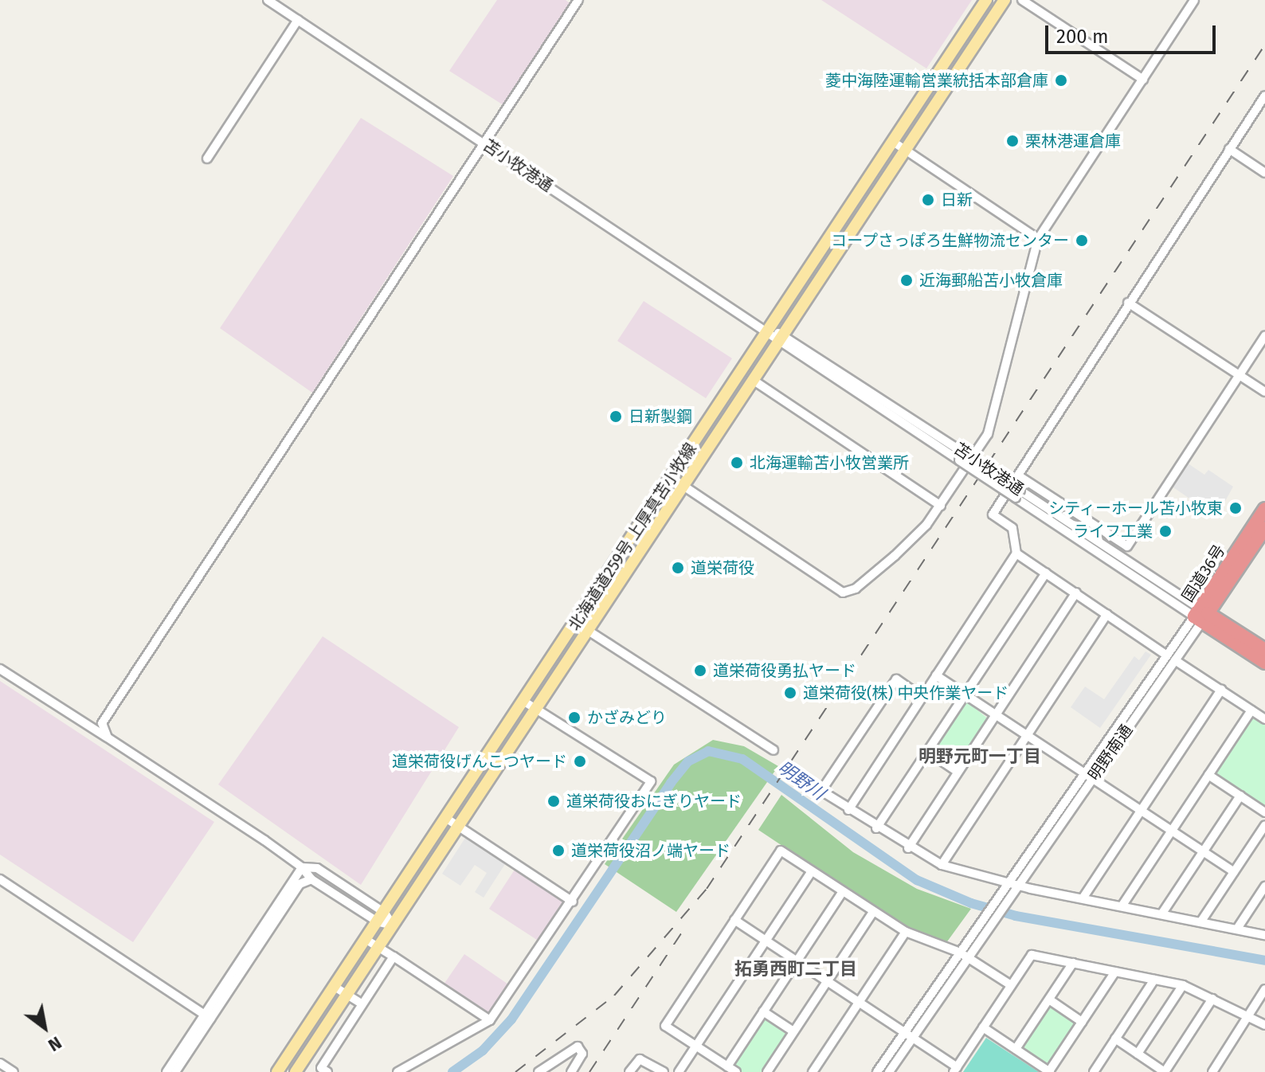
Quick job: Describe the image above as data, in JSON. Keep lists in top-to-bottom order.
{
  "streets": {
    "highway": ["国道36号"],
    "main road": ["北海道道259号 上厚真苫小牧線"],
    "street": ["苫小牧港通", "明野南通"]
  },
  "crossings": [
    ["苫小牧港通", "北海道道259号 上厚真苫小牧線"],
    ["苫小牧港通", "国道36号"],
    ["苫小牧港通", "明野南通"],
    ["国道36号", "明野南通"]
  ],
  "districts": ["明野元町一丁目", "拓勇西町二丁目"],
  "water": ["明野川"],
  "places": [
    "菱中海陸運輸営業統括本部倉庫",
    "栗林港運倉庫",
    "日新",
    "コープさっぽろ生鮮物流センター",
    "近海郵船苫小牧倉庫",
    "日新製鋼",
    "北海運輸苫小牧営業所",
    "シティーホール苫小牧東",
    "ライフ工業",
    "道栄荷役",
    "道栄荷役勇払ヤード",
    "道栄荷役(株) 中央作業ヤード",
    "かざみどり",
    "道栄荷役げんこつヤード",
    "道栄荷役おにぎりヤード",
    "道栄荷役沼ノ端ヤード"
  ],
  "scale_bar": "200 m",
  "north": "bottom right"
}
